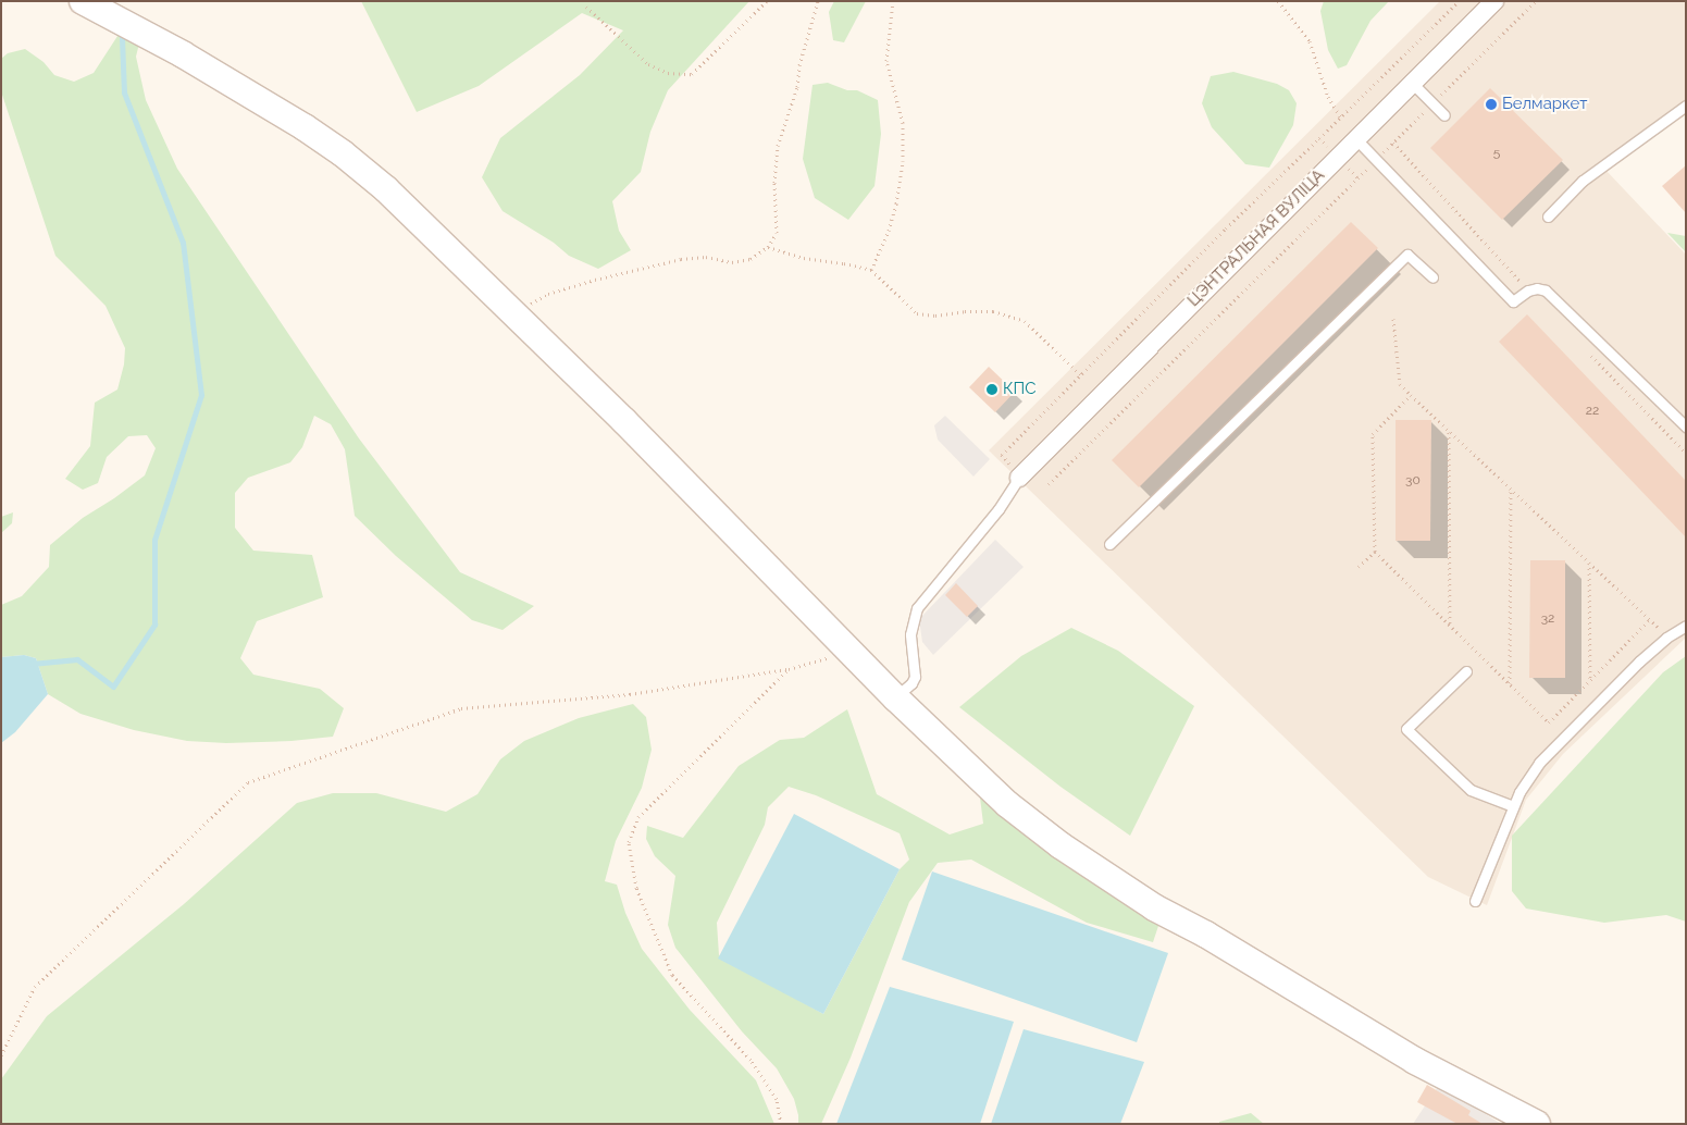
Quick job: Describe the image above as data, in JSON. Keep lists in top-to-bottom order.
{
  "streets": {
    "street": ["ЦЭНТРАЛЬНАЯ ВУЛІЦА"]
  },
  "places": ["Белмаркет", "КПС"],
  "house_numbers": [
    "5",
    "22",
    "30",
    "32"
  ]
}
